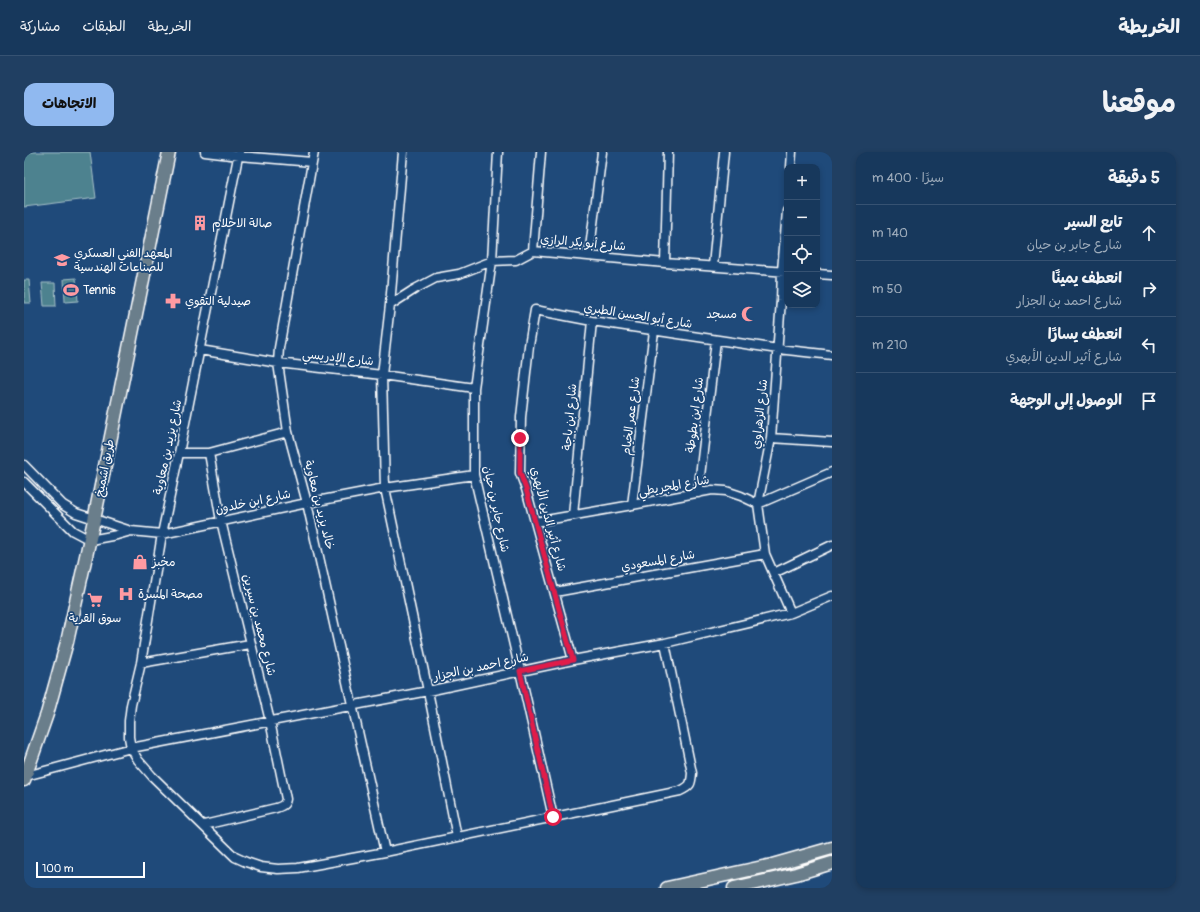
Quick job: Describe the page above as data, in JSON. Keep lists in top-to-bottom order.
{
  "streets": {
    "highway": ["طريق اشميخ"],
    "street": [
      "شارع أبو بكر الرازي",
      "شارع أبو الحسن الطبري",
      "شارع الإدريسي",
      "شارع الزهراوي",
      "شارع ابن بطوطة",
      "شارع عمر الخيام",
      "شارع ابن باجة",
      "شارع يزيد بن معاوية",
      "شارع المجريطي",
      "شارع ابن خلدون",
      "خالد يزيد بن معاوية",
      "شارع جابر بن حيان",
      "شارع أثير الدين الأبهري",
      "شارع المسعودي",
      "شارع محمد بن سيرين",
      "شارع احمد بن الجزار"
    ]
  },
  "crossings": [
    ["شارع أبو بكر الرازي", "شارع الزهراوي"],
    ["شارع أبو بكر الرازي", "شارع جابر بن حيان"],
    ["شارع أبو الحسن الطبري", "شارع الزهراوي"],
    ["شارع أبو الحسن الطبري", "شارع ابن بطوطة"],
    ["شارع أبو الحسن الطبري", "شارع عمر الخيام"],
    ["شارع أبو الحسن الطبري", "شارع ابن باجة"],
    ["شارع أبو الحسن الطبري", "شارع أثير الدين الأبهري"],
    ["شارع الإدريسي", "شارع يزيد بن معاوية"],
    ["شارع الإدريسي", "خالد يزيد بن معاوية"],
    ["شارع الإدريسي", "شارع جابر بن حيان"],
    ["شارع الزهراوي", "شارع المجريطي"],
    ["شارع الزهراوي", "شارع المسعودي"],
    ["شارع الزهراوي", "شارع احمد بن الجزار"],
    ["شارع ابن بطوطة", "شارع المجريطي"],
    ["شارع عمر الخيام", "شارع المجريطي"],
    ["شارع ابن باجة", "شارع المجريطي"],
    ["شارع يزيد بن معاوية", "شارع ابن خلدون"],
    ["شارع يزيد بن معاوية", "شارع احمد بن الجزار"],
    ["طريق اشميخ", "شارع احمد بن الجزار"],
    ["شارع المجريطي", "شارع أثير الدين الأبهري"],
    ["شارع ابن خلدون", "خالد يزيد بن معاوية"],
    ["شارع ابن خلدون", "شارع جابر بن حيان"],
    ["شارع ابن خلدون", "شارع محمد بن سيرين"],
    ["خالد يزيد بن معاوية", "شارع احمد بن الجزار"],
    ["شارع جابر بن حيان", "شارع احمد بن الجزار"],
    ["شارع أثير الدين الأبهري", "شارع المسعودي"],
    ["شارع أثير الدين الأبهري", "شارع احمد بن الجزار"],
    ["شارع محمد بن سيرين", "شارع احمد بن الجزار"]
  ],
  "places": {
    "building": ["صالة الاحلام"],
    "school or university": ["المعهد الفني العسكري للصناعات الهندسية"],
    "sports": ["Tennis"],
    "pharmacy": ["صيدلية التقوي"],
    "mosque": ["مسجد"],
    "shop": ["مخبز"],
    "hospital": ["مصحة المسرة"],
    "supermarket": ["سوق القرية"]
  },
  "scale_bar": "100 m",
  "page": {
    "header": "الخريطة",
    "nav": ["الخريطة", "الطبقات", "مشاركة"],
    "title": "موقعنا",
    "buttons": "الاتجاهات",
    "heading": ["5 دقيقة", "سيرًا · 400 m"],
    "map_buttons": ["+", "−"],
    "list": [
      ["تابع السير", "شارع جابر بن حيان", "140 m"],
      ["انعطف يمينًا", "شارع احمد بن الجزار", "50 m"],
      ["انعطف يسارًا", "شارع أثير الدين الأبهري", "210 m"],
      "الوصول إلى الوجهة"
    ],
    "scale": "100 m"
  }
}
